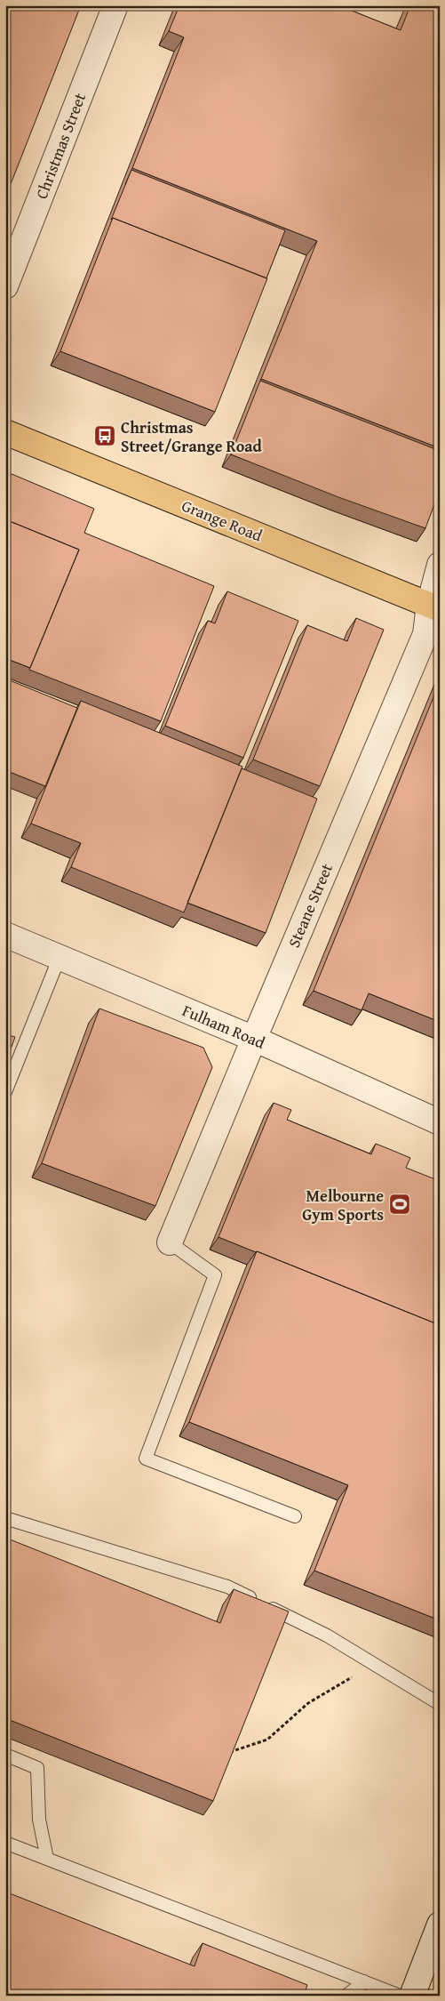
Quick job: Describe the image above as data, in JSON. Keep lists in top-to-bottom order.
{
  "streets": {
    "main road": ["Grange Road"],
    "street": ["Christmas Street", "Steane Street", "Fulham Road"]
  },
  "crossings": [
    ["Grange Road", "Steane Street"],
    ["Steane Street", "Fulham Road"]
  ],
  "places": {
    "bus stop": ["Christmas Street/Grange Road"],
    "sports": ["Melbourne Gym Sports"]
  }
}
